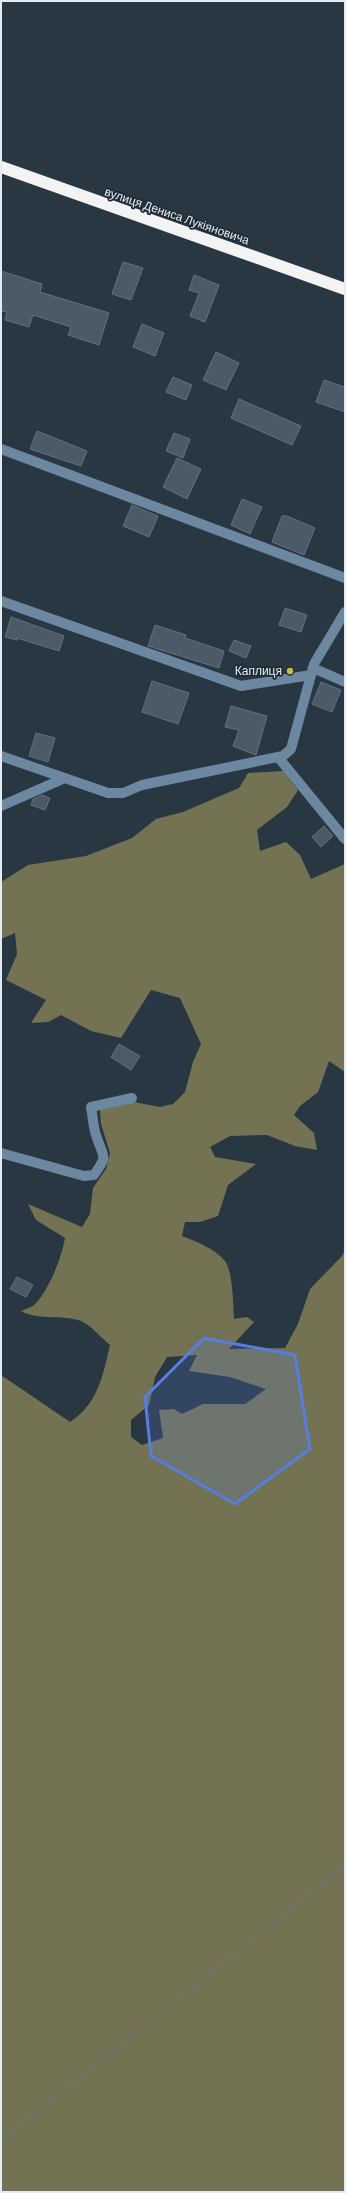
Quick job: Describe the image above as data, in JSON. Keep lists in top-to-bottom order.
{
  "streets": {
    "highway": ["вулиця Дениса Лукіяновича"]
  },
  "places": ["Каплиця"]
}
